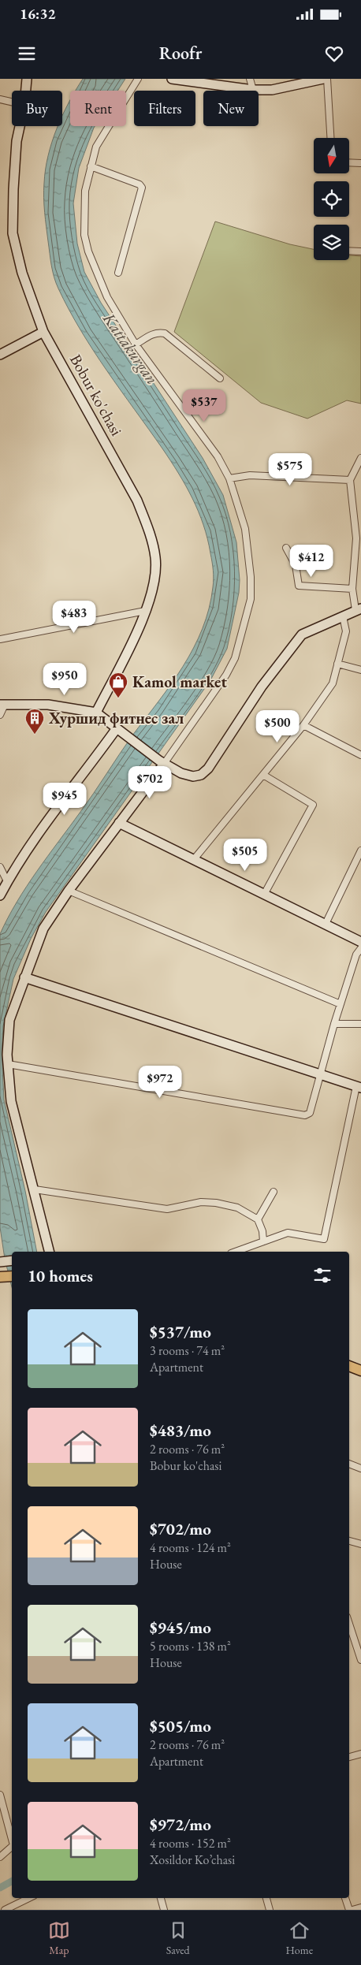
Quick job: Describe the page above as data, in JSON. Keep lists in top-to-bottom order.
{
  "streets": {
    "street": ["Bobur ko'chasi"]
  },
  "water": ["Kattakurgan"],
  "places": {
    "shop": ["Kamol market"],
    "building": ["Хуршид фитнес зал"]
  },
  "north": "bottom",
  "page": {
    "status": "16:32",
    "header": "Roofr",
    "chip": [
      "Buy",
      "Rent",
      "Filters",
      "New"
    ],
    "price": [
      "$537",
      "$575",
      "$412",
      "$483",
      "$950",
      "$500",
      "$702",
      "$945",
      "$505",
      "$972"
    ],
    "heading": "10 homes",
    "list": [
      {
        "name": "$537/mo",
        "note": "3 rooms · 74 m² · Apartment"
      },
      {
        "name": "$483/mo",
        "note": "2 rooms · 76 m² · Bobur ko'chasi"
      },
      {
        "name": "$702/mo",
        "note": "4 rooms · 124 m² · House"
      },
      {
        "name": "$945/mo",
        "note": "5 rooms · 138 m² · House"
      },
      {
        "name": "$505/mo",
        "note": "2 rooms · 76 m² · Apartment"
      },
      {
        "name": "$972/mo",
        "note": "4 rooms · 152 m² · Xosildor Ko’chasi"
      }
    ],
    "tabs": ["Map", "Saved", "Home"]
  }
}
